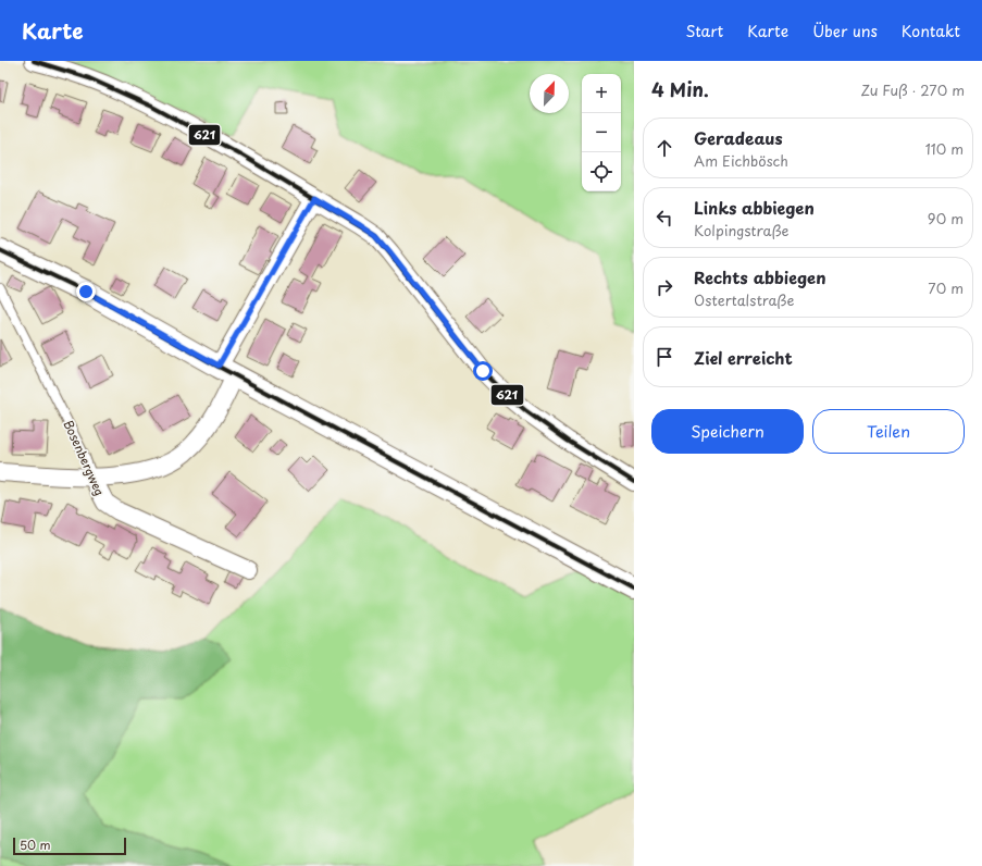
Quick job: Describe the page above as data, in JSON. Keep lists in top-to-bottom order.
{
  "streets": {
    "street": ["Bosenbergweg"]
  },
  "lines": ["transit line 621"],
  "scale_bar": "50 m",
  "north": "top right",
  "page": {
    "header": "Karte",
    "nav": [
      "Start",
      "Karte",
      "Über uns",
      "Kontakt"
    ],
    "heading": ["4 Min.", "Zu Fuß · 270 m"],
    "map_buttons": ["+", "−"],
    "list": [
      ["Geradeaus", "Am Eichbösch", "110 m"],
      ["Links abbiegen", "Kolpingstraße", "90 m"],
      ["Rechts abbiegen", "Ostertalstraße", "70 m"],
      "Ziel erreicht"
    ],
    "buttons": ["Speichern", "Teilen"],
    "scale": "50 m"
  }
}
